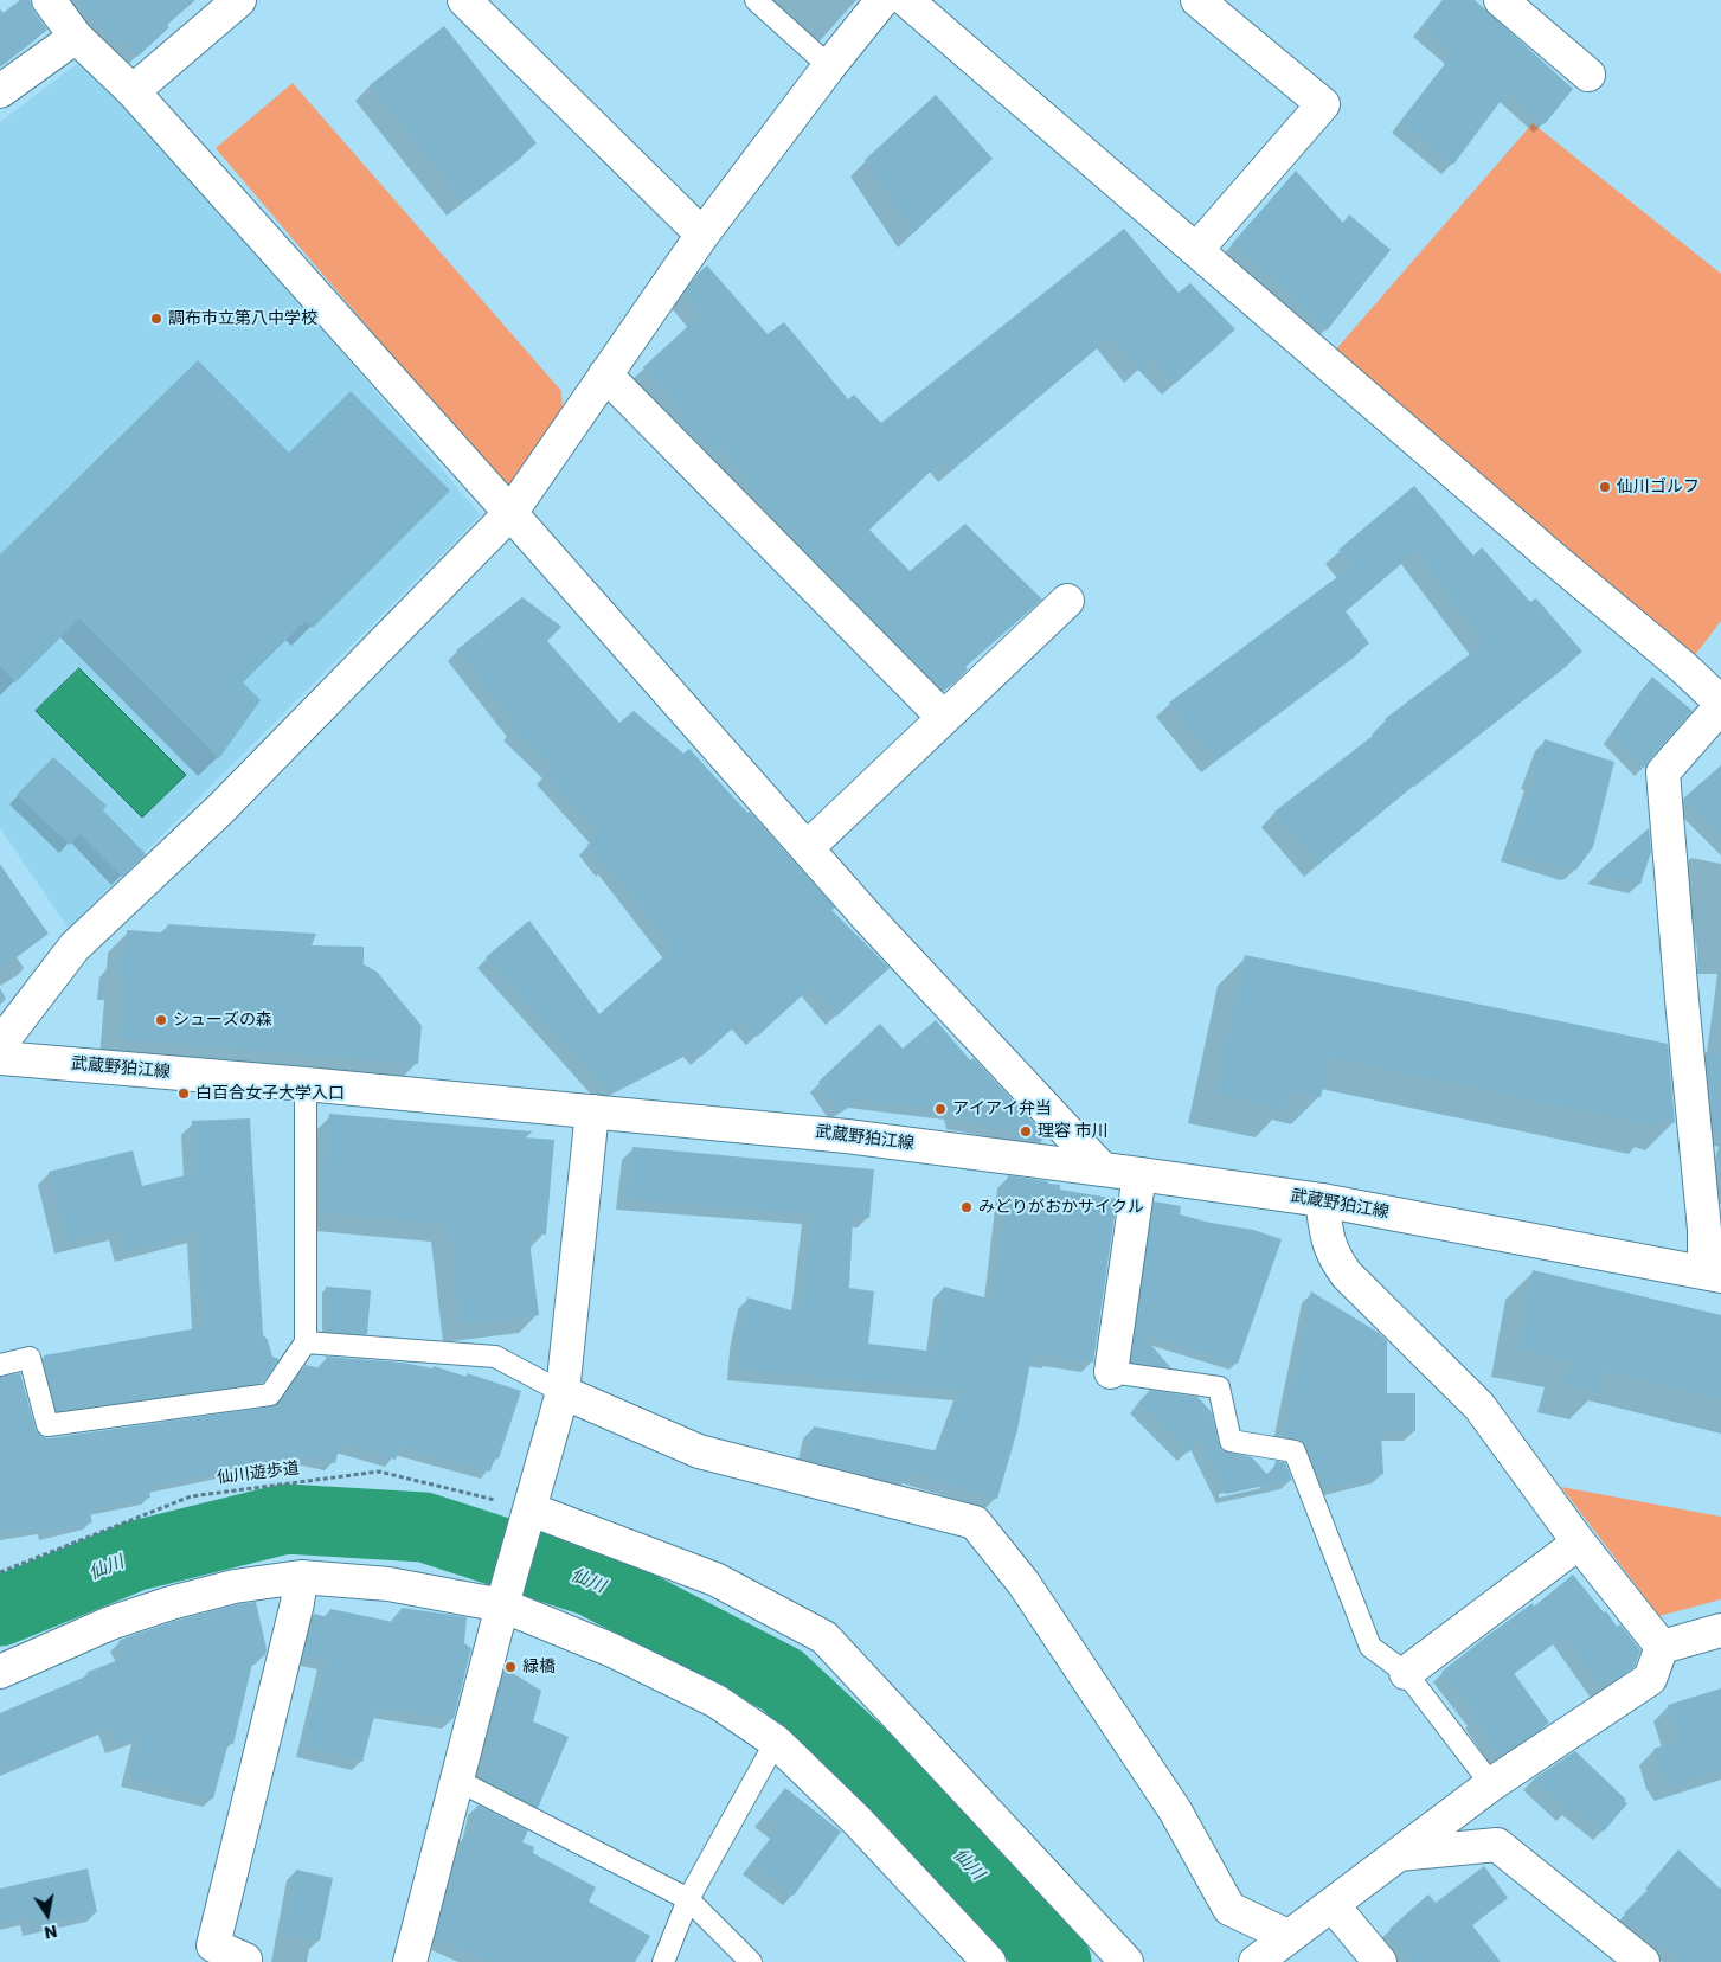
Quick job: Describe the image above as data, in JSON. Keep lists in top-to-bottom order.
{
  "streets": {
    "street": ["武蔵野狛江線"],
    "path": ["仙川遊歩道"]
  },
  "water": ["仙川"],
  "places": [
    "調布市立第八中学校",
    "仙川ゴルフ",
    "シューズの森",
    "白百合女子大学入口",
    "アイアイ弁当",
    "理容 市川",
    "みどりがおかサイクル",
    "緑橋"
  ],
  "north": "bottom"
}
